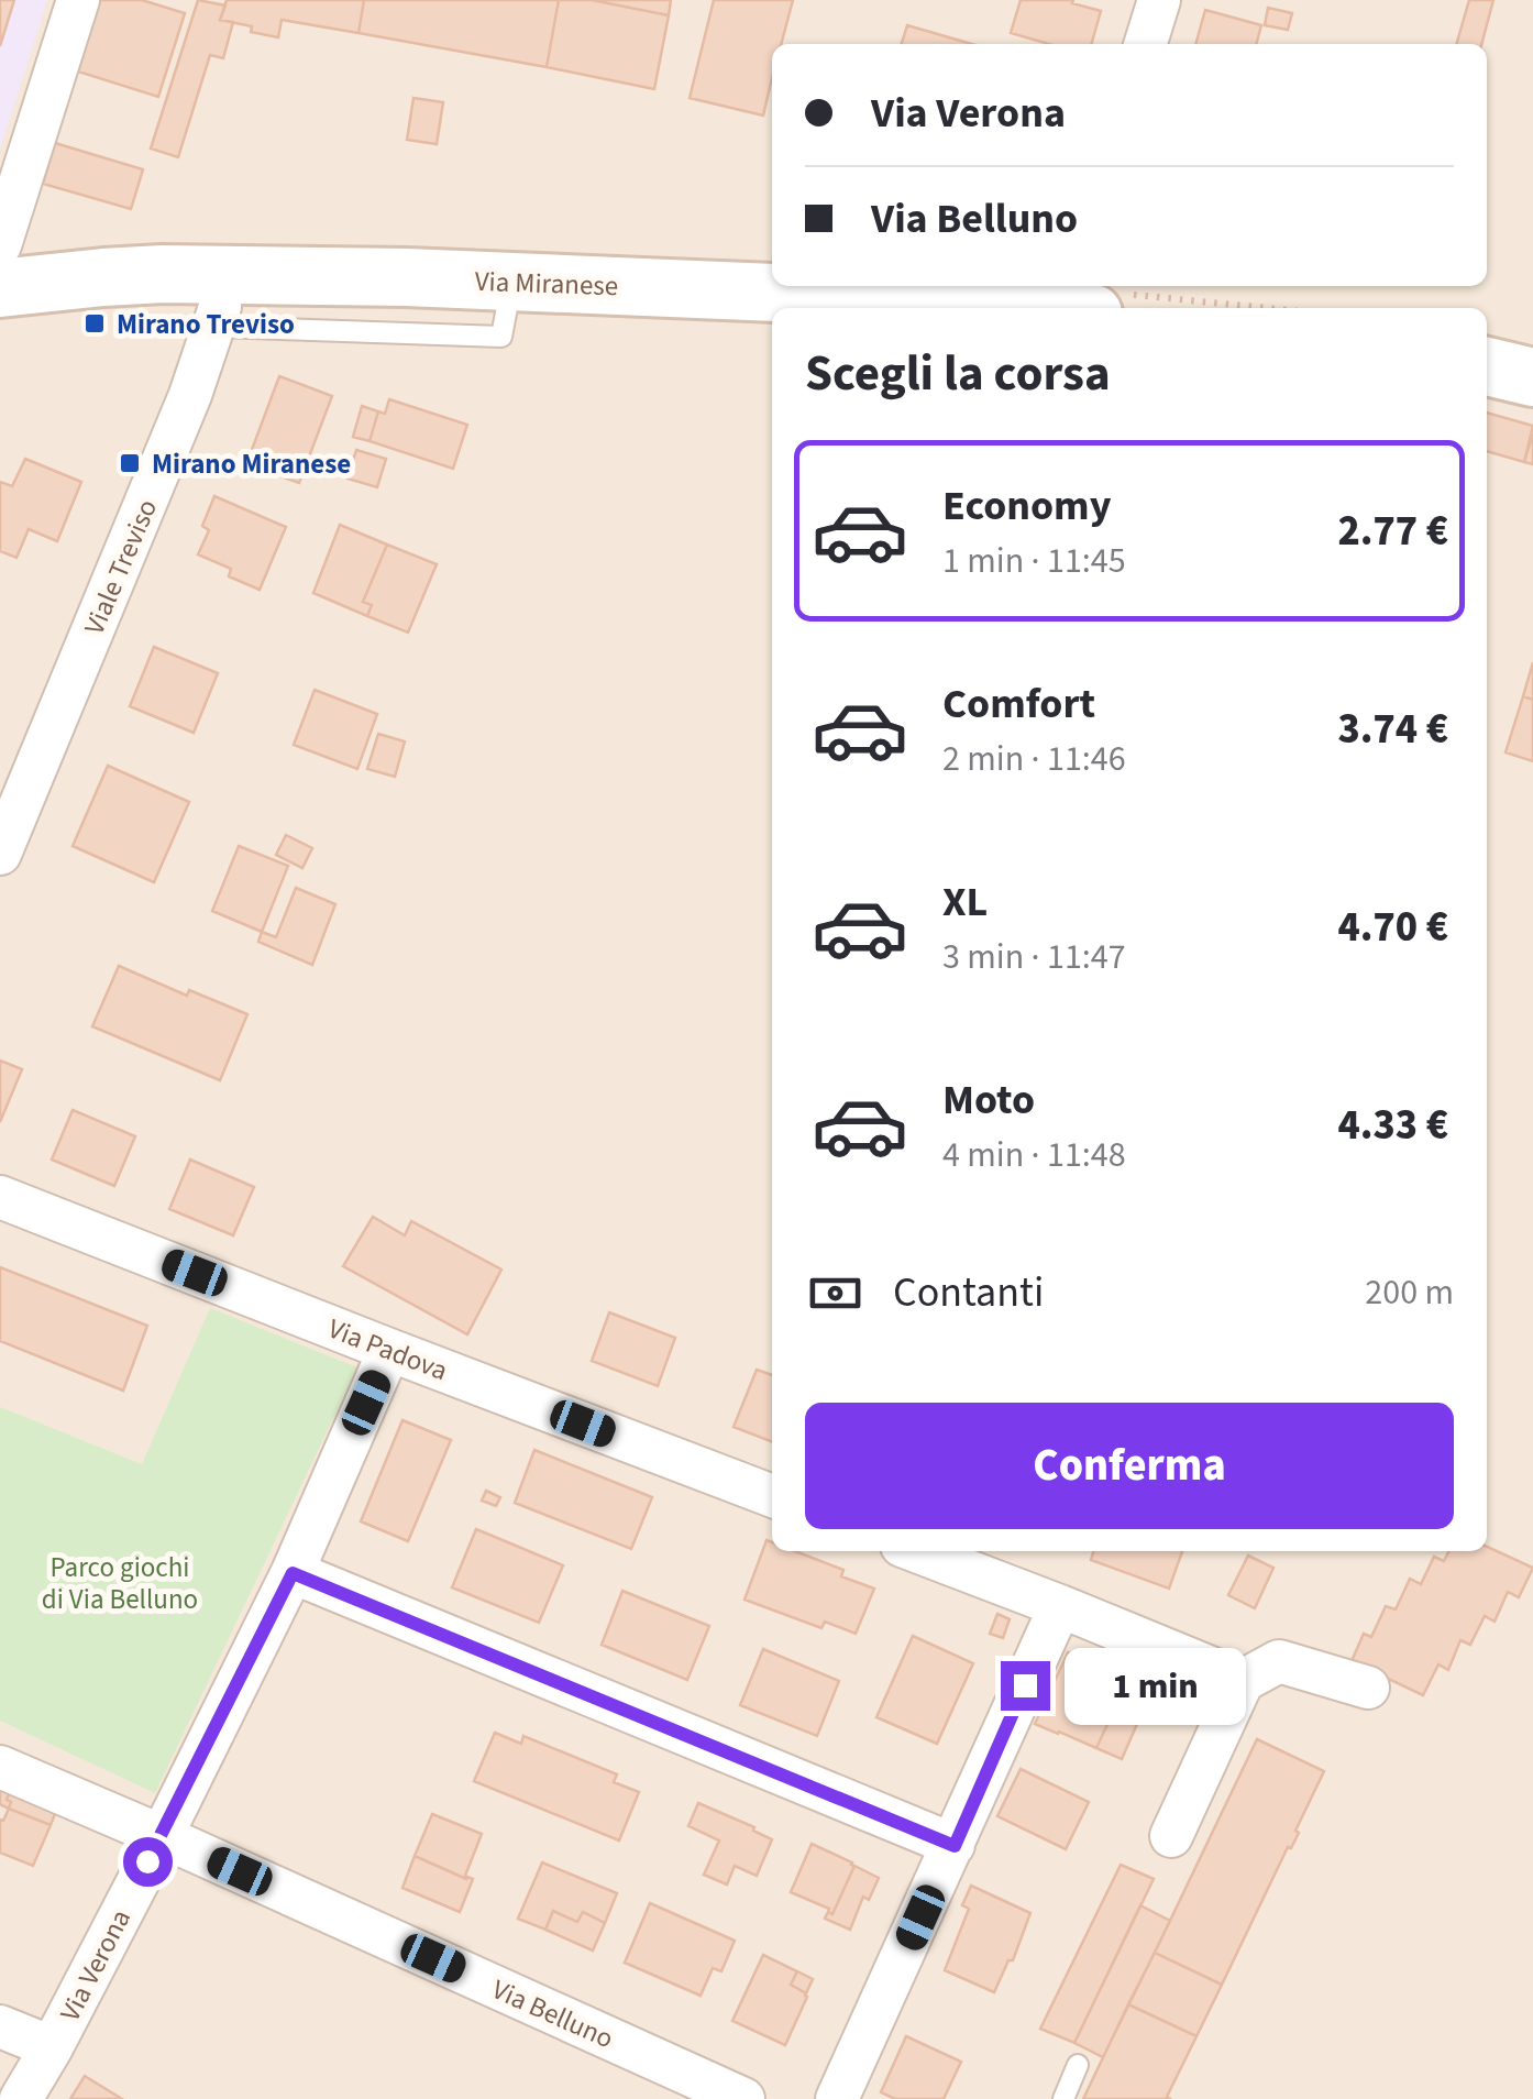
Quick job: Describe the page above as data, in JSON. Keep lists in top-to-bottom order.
{
  "streets": {
    "main road": ["Via Miranese"],
    "street": [
      "Viale Treviso",
      "Via Padova",
      "Via Verona",
      "Via Belluno"
    ]
  },
  "crossings": [
    ["Via Miranese", "Viale Treviso"],
    ["Via Padova", "Via Verona"],
    ["Via Verona", "Via Belluno"]
  ],
  "parks": ["Parco giochi di Via Belluno"],
  "places": {
    "transit": ["Mirano Treviso", "Mirano Miranese"]
  },
  "page": {
    "banner": ["Via Verona", "Via Belluno"],
    "heading": "Scegli la corsa",
    "list": [
      {
        "name": "Economy",
        "note": "1 min · 11:45",
        "value": "2.77 €"
      },
      {
        "name": "Comfort",
        "note": "2 min · 11:46",
        "value": "3.74 €"
      },
      {
        "name": "XL",
        "note": "3 min · 11:47",
        "value": "4.70 €"
      },
      {
        "name": "Moto",
        "note": "4 min · 11:48",
        "value": "4.33 €"
      }
    ],
    "pay": ["Contanti", "200 m"],
    "buttons": "Conferma",
    "bubble": "1 min"
  }
}
